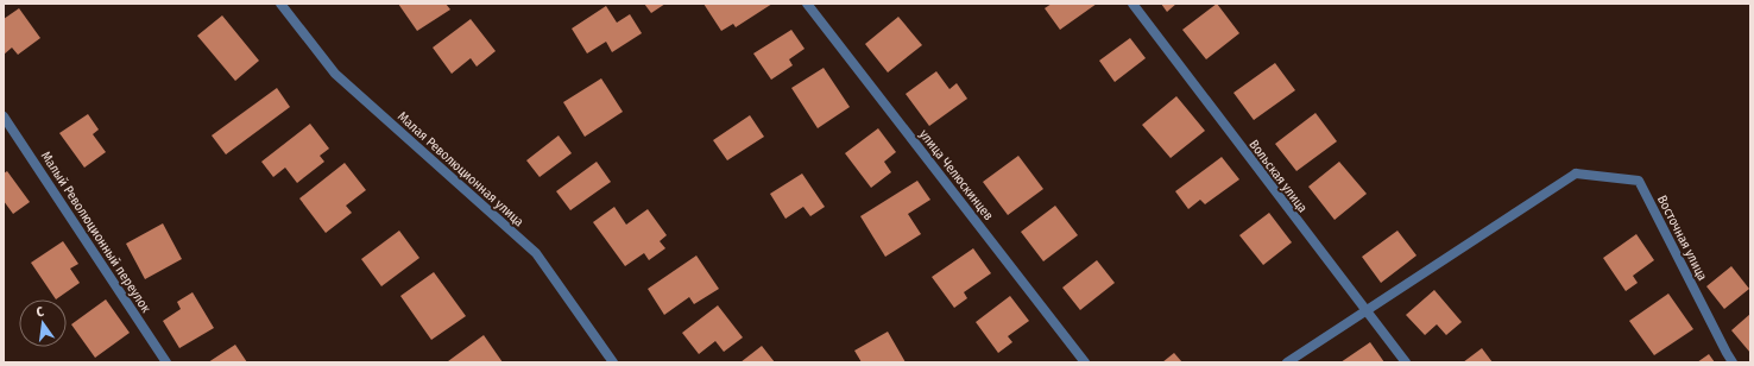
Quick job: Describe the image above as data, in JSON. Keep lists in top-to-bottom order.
{
  "streets": {
    "street": [
      "Малая Революционная улица",
      "улица Челюскинцев",
      "Вольская улица",
      "Малый Революционный переулок",
      "Восточная улица"
    ]
  },
  "crossings": [
    ["Вольская улица", "Восточная улица"]
  ],
  "north": "top"
}
